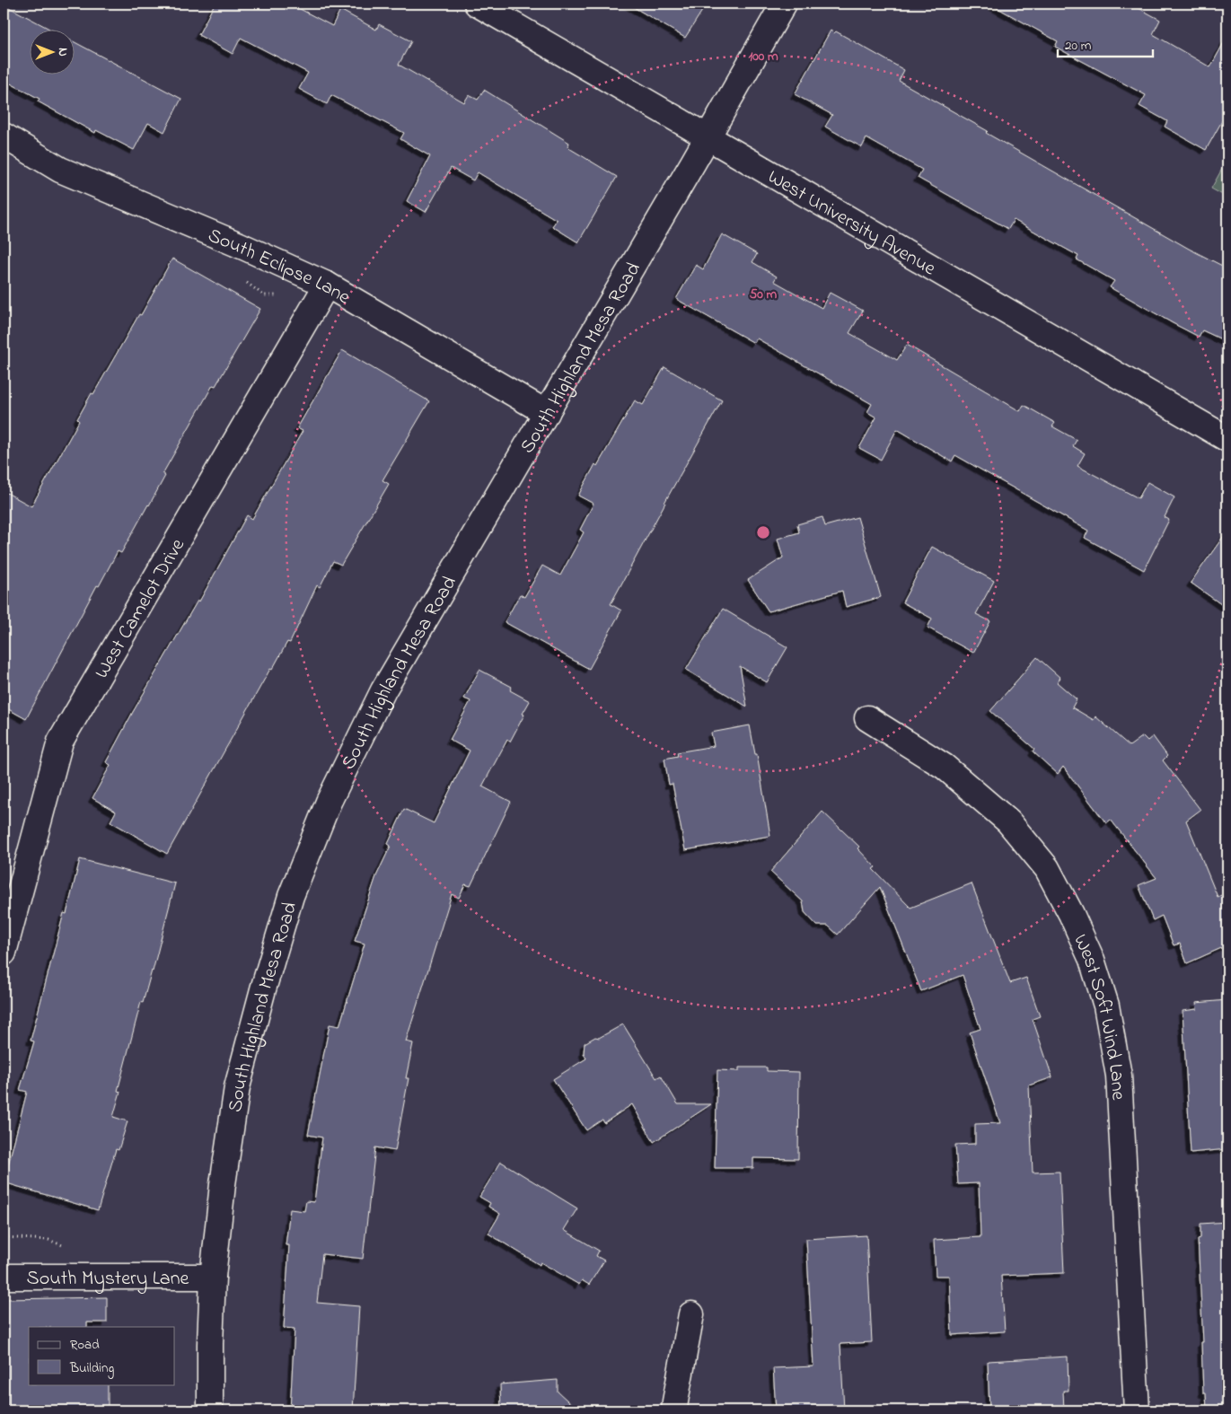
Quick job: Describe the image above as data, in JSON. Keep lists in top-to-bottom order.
{
  "streets": {
    "street": [
      "West University Avenue",
      "South Eclipse Lane",
      "South Highland Mesa Road",
      "West Camelot Drive",
      "West Soft Wind Lane",
      "South Mystery Lane"
    ]
  },
  "crossings": [
    ["West University Avenue", "South Highland Mesa Road"],
    ["South Eclipse Lane", "South Highland Mesa Road"],
    ["South Eclipse Lane", "West Camelot Drive"],
    ["South Highland Mesa Road", "South Mystery Lane"]
  ],
  "legend": ["Road", "Building"],
  "scale_bar": "20 m",
  "north": "right",
  "rings": ["100 m", "50 m"]
}
